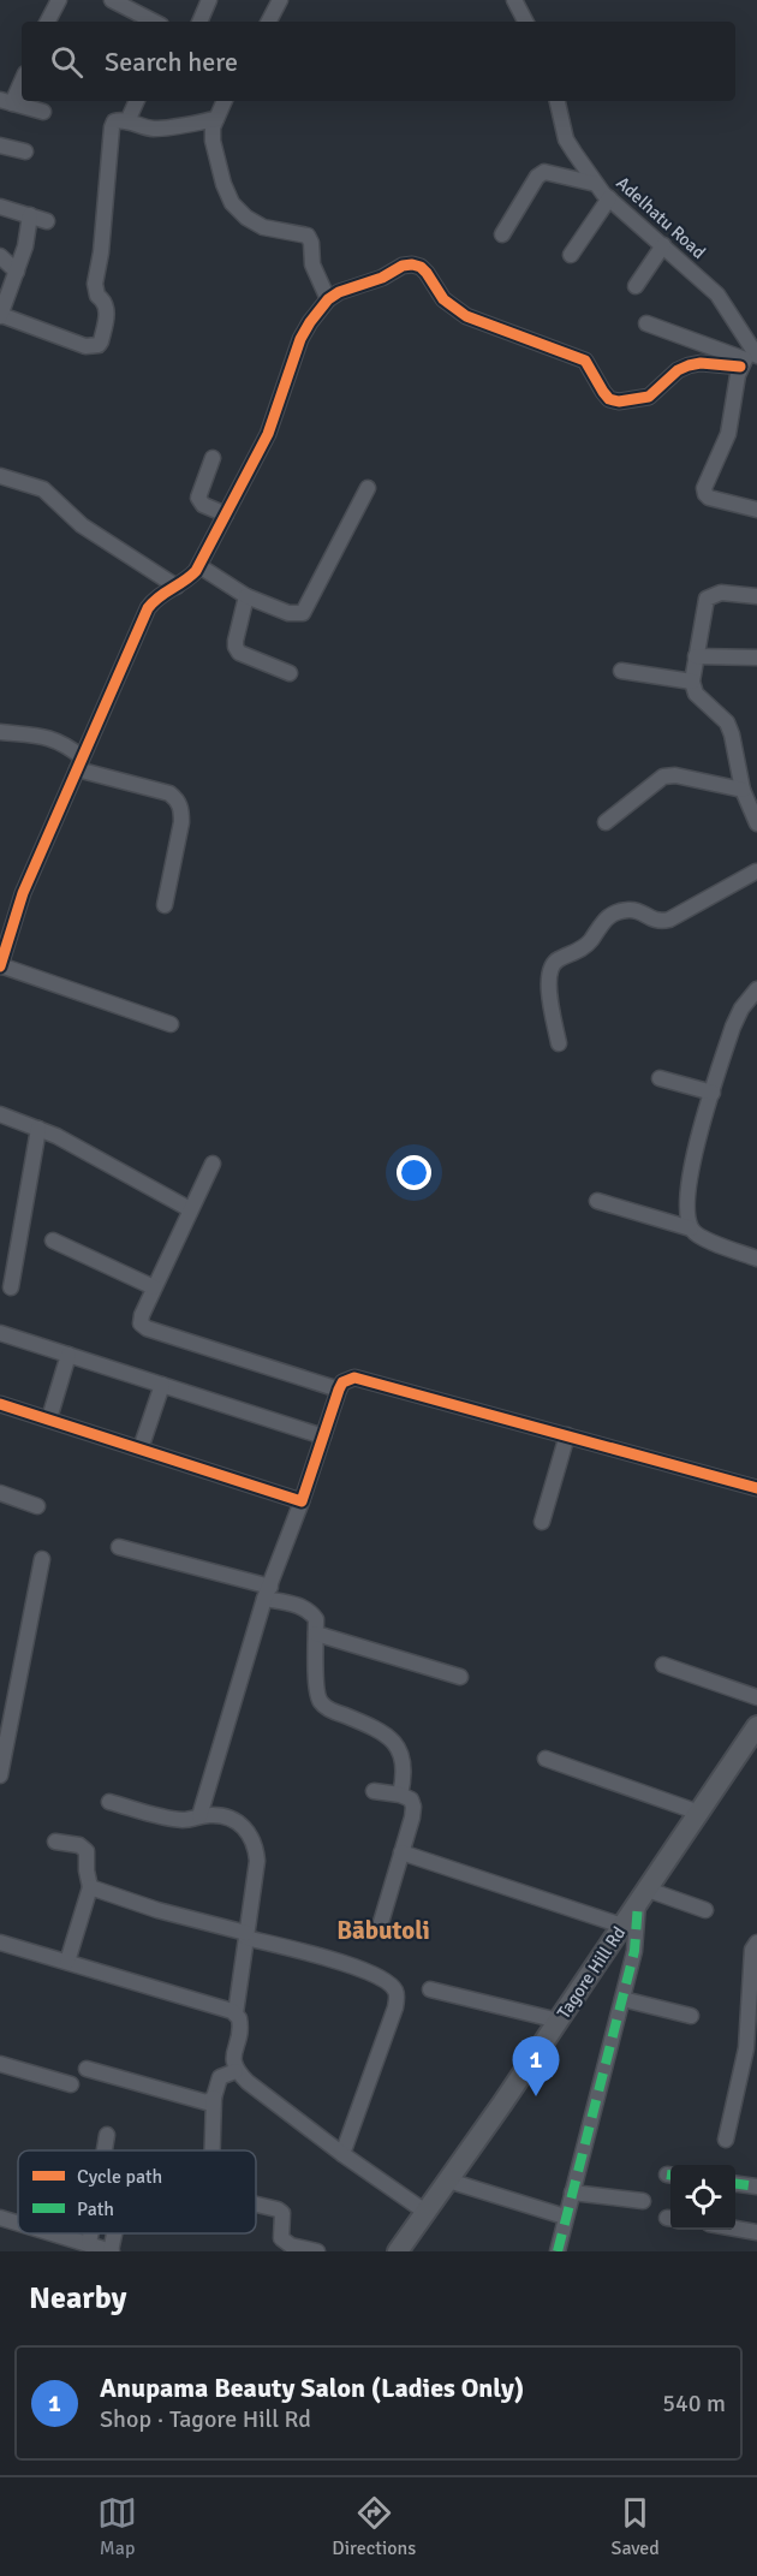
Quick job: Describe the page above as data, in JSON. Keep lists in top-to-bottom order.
{
  "streets": {
    "main road": ["Tagore Hill Rd"],
    "street": ["Adelhatu Road"]
  },
  "districts": ["Bābutoli"],
  "legend": ["Cycle path", "Path"],
  "page": {
    "search": "Search here",
    "pins": "1",
    "heading": "Nearby",
    "list": [
      {
        "mark": "1",
        "name": "Anupama Beauty Salon (Ladies Only)",
        "note": "Shop · Tagore Hill Rd",
        "value": "540 m"
      }
    ],
    "nav": ["Map", "Directions", "Saved"]
  }
}
